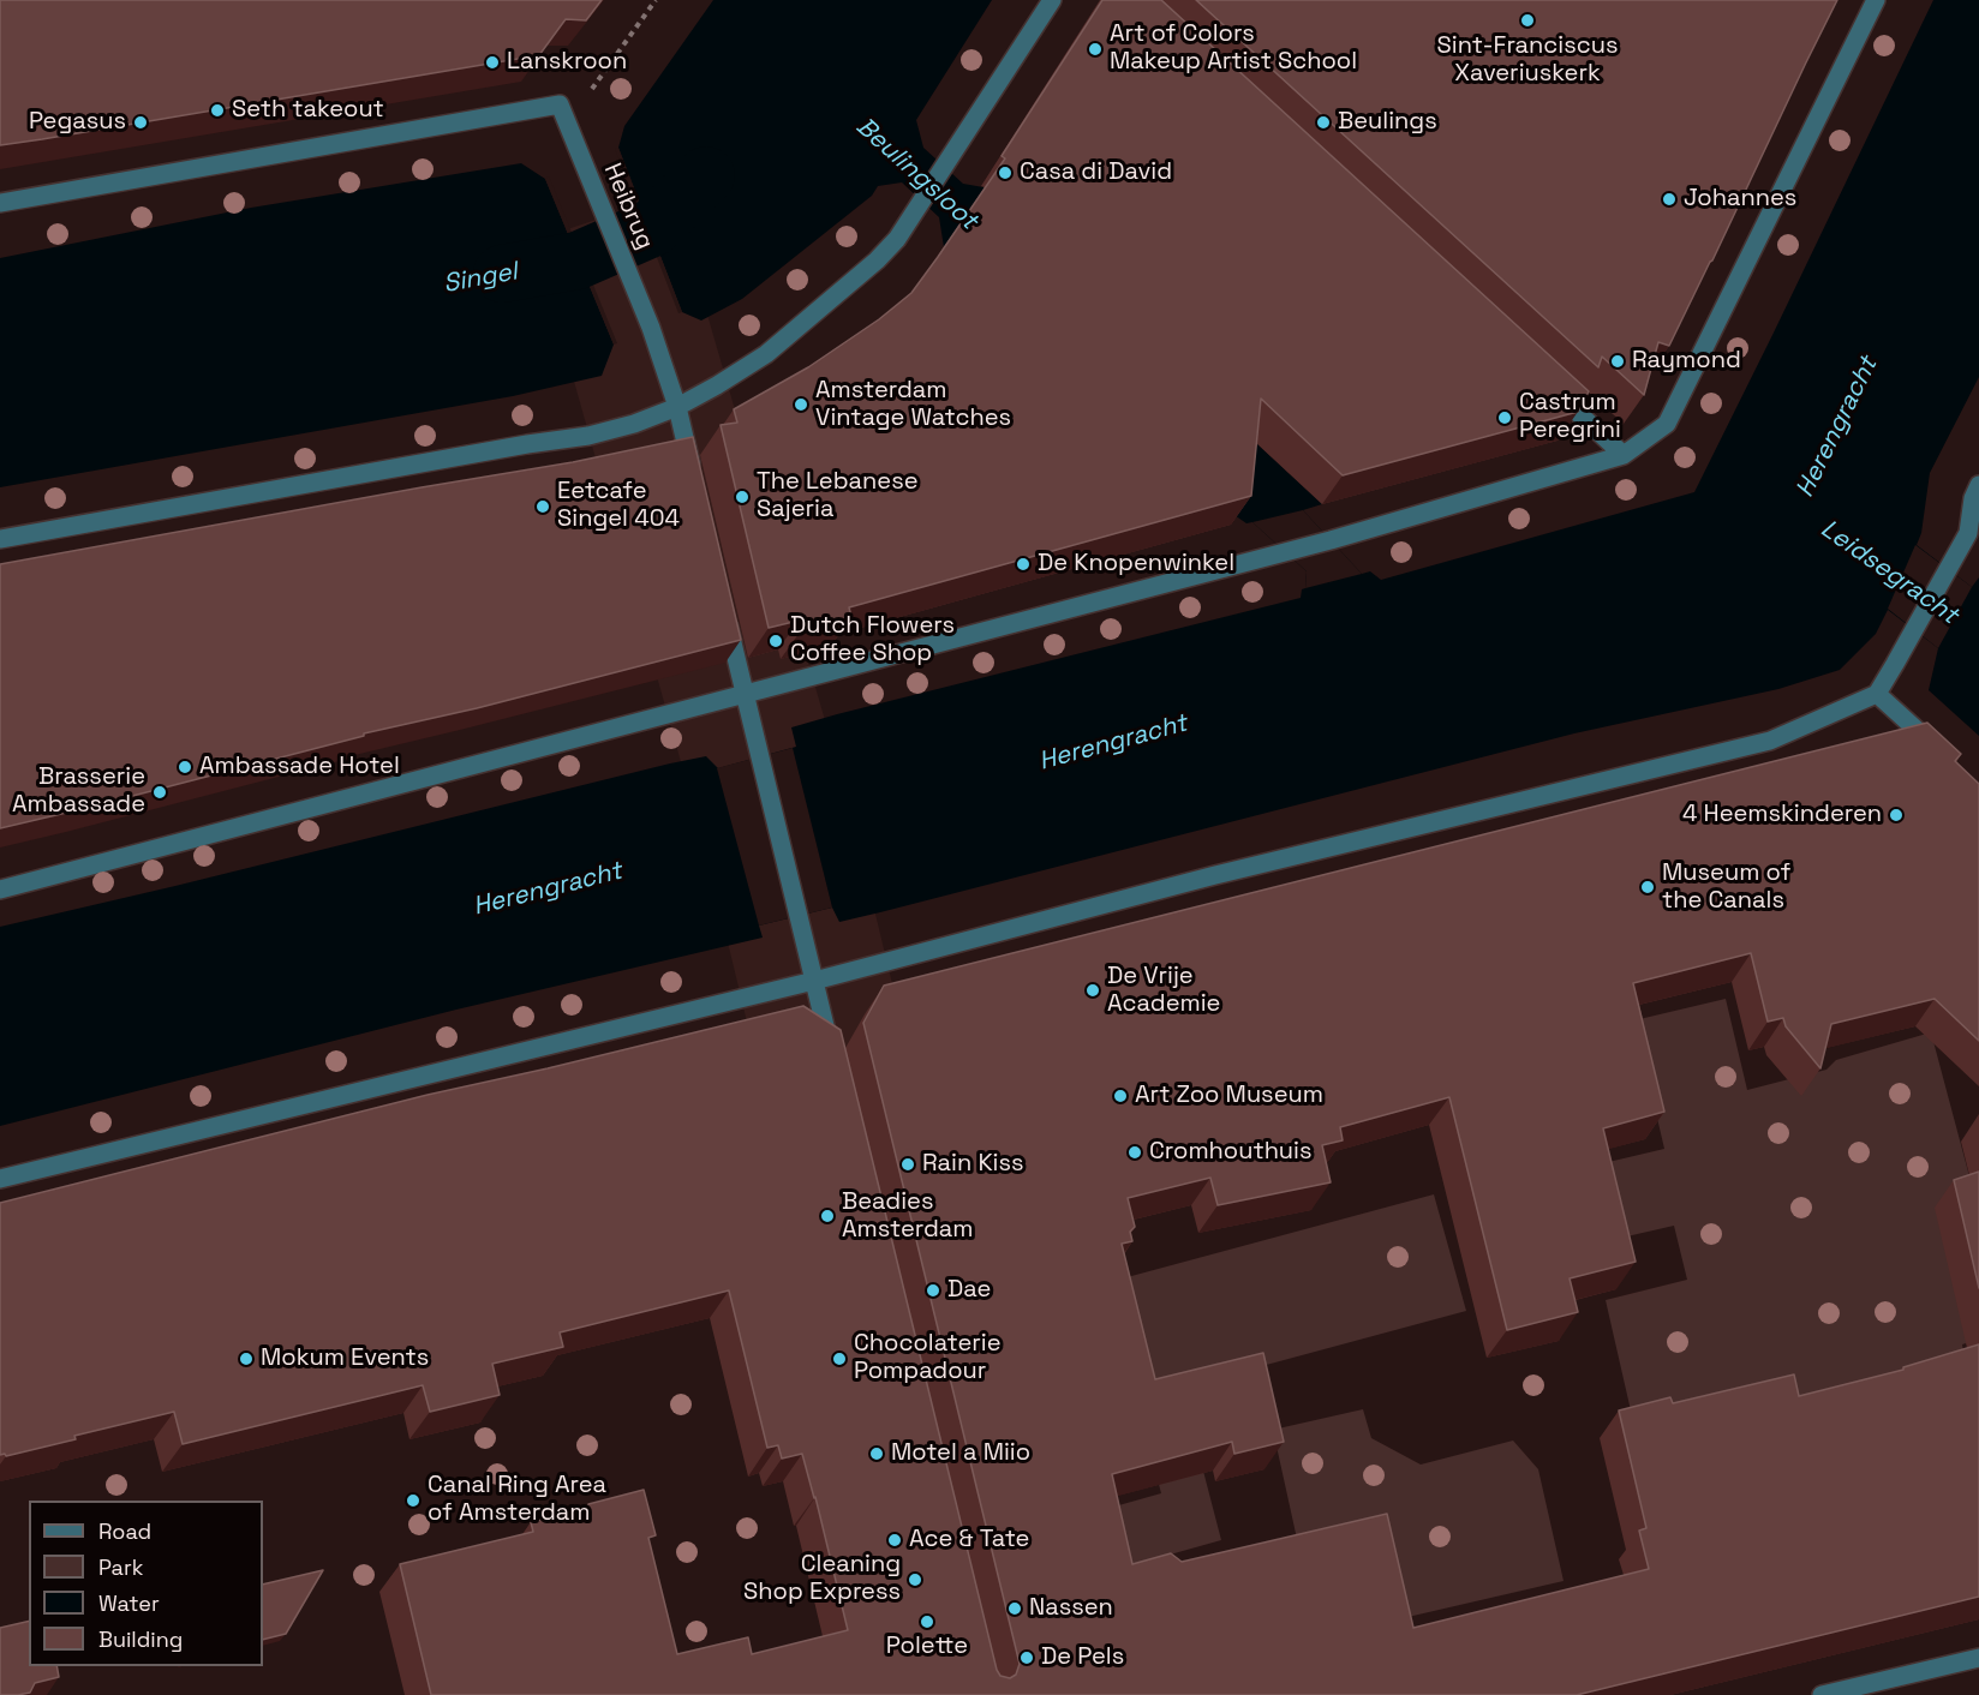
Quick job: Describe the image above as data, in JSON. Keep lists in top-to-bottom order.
{
  "streets": {
    "street": ["Heibrug"]
  },
  "water": [
    "Beulingsloot",
    "Singel",
    "Herengracht",
    "Leidsegracht"
  ],
  "places": [
    "Sint-Franciscus Xaveriuskerk",
    "Art of Colors Makeup Artist School",
    "Lanskroon",
    "Seth takeout",
    "Pegasus",
    "Beulings",
    "Casa di David",
    "Johannes",
    "Raymond",
    "Amsterdam Vintage Watches",
    "Castrum Peregrini",
    "The Lebanese Sajeria",
    "Eetcafe Singel 404",
    "De Knopenwinkel",
    "Dutch Flowers Coffee Shop",
    "Ambassade Hotel",
    "Brasserie Ambassade",
    "4 Heemskinderen",
    "Museum of the Canals",
    "De Vrije Academie",
    "Art Zoo Museum",
    "Cromhouthuis",
    "Rain Kiss",
    "Beadies Amsterdam",
    "Dae",
    "Mokum Events",
    "Chocolaterie Pompadour",
    "Motel a Miio",
    "Canal Ring Area of Amsterdam",
    "Ace & Tate",
    "Cleaning Shop Express",
    "Nassen",
    "Polette",
    "De Pels"
  ],
  "legend": [
    "Road",
    "Park",
    "Water",
    "Building"
  ]
}
